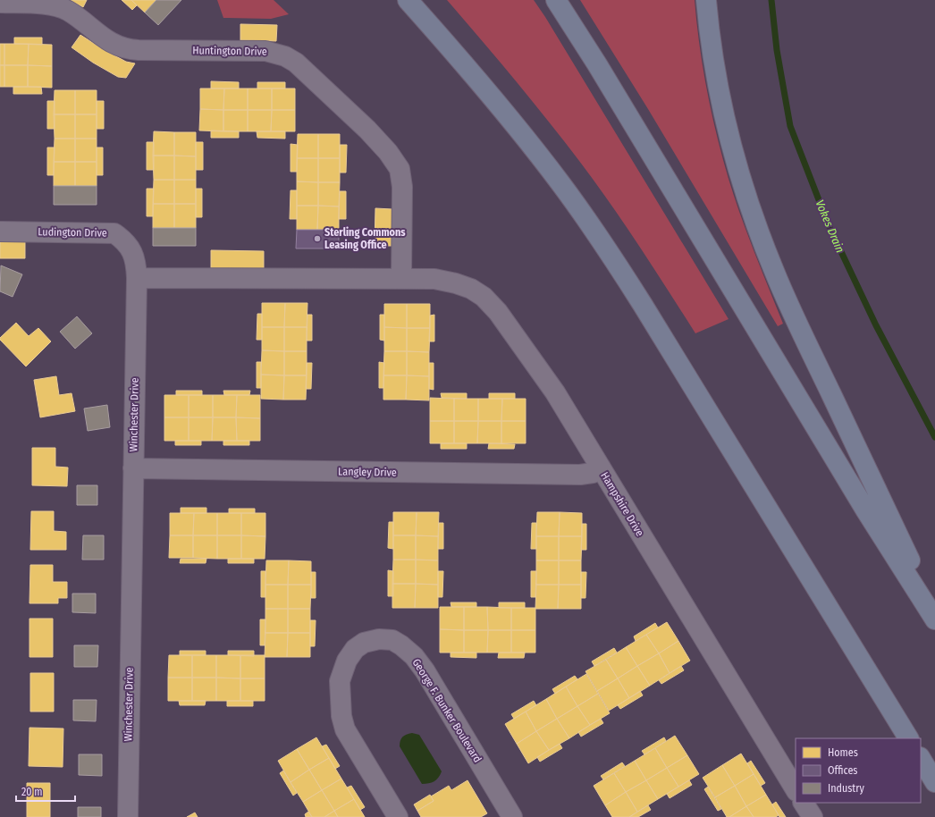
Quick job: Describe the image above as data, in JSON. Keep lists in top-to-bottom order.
{
  "streets": {
    "street": [
      "Huntington Drive",
      "Ludington Drive",
      "Winchester Drive",
      "Langley Drive",
      "Hampshire Drive",
      "George F. Bunker Boulevard"
    ]
  },
  "crossings": [
    ["Huntington Drive", "Hampshire Drive"],
    ["Ludington Drive", "Winchester Drive"],
    ["Winchester Drive", "Langley Drive"],
    ["Langley Drive", "Hampshire Drive"]
  ],
  "water": ["Vokes Drain"],
  "places": ["Sterling Commons Leasing Office"],
  "legend": ["Homes", "Offices", "Industry"],
  "scale_bar": "20 m"
}
